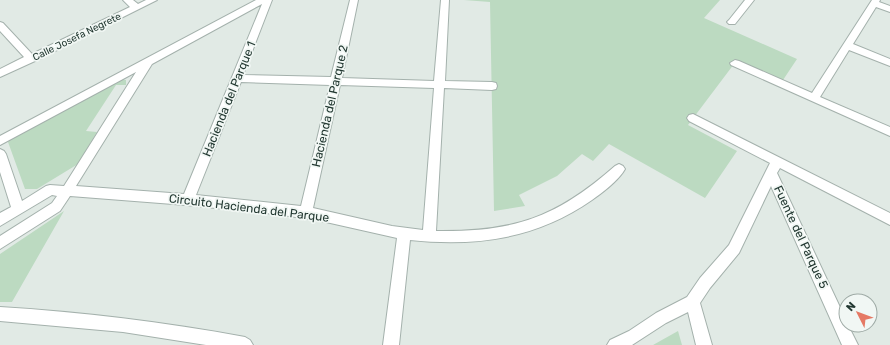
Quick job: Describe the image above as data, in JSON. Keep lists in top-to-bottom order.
{
  "streets": {
    "street": [
      "Calle Josefa Negrete",
      "Hacienda del Parque 1",
      "Hacienda del Parque 2",
      "Circuito Hacienda del Parque",
      "Fuente del Parque 5"
    ]
  },
  "crossings": [
    ["Hacienda del Parque 1", "Circuito Hacienda del Parque"],
    ["Hacienda del Parque 2", "Circuito Hacienda del Parque"]
  ],
  "north": "top left"
}
